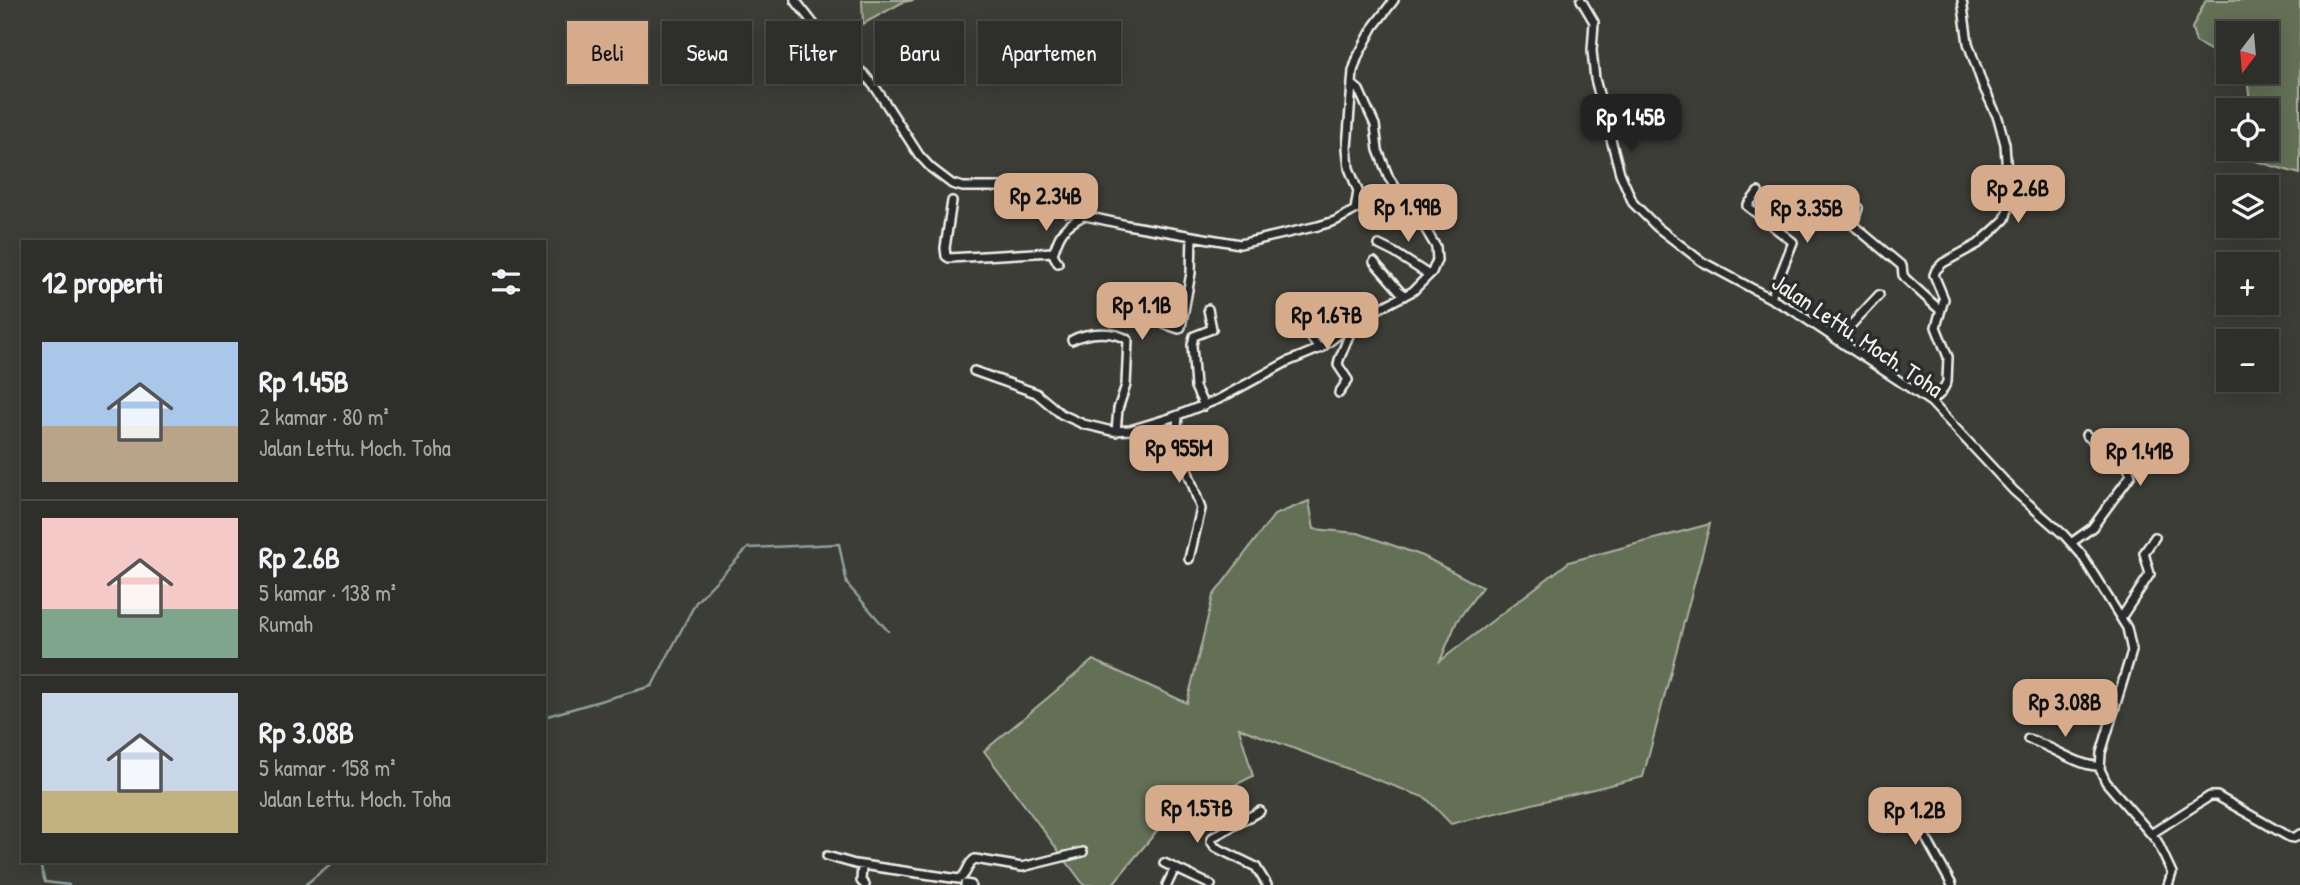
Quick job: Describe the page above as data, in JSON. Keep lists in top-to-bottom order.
{
  "streets": {
    "street": ["Jalan Lettu. Moch. Toha"]
  },
  "north": "bottom",
  "page": {
    "map_buttons": ["+", "−"],
    "chip": [
      "Beli",
      "Sewa",
      "Filter",
      "Baru",
      "Apartemen"
    ],
    "price": [
      "Rp 1.45B",
      "Rp 2.6B",
      "Rp 2.34B",
      "Rp 1.99B",
      "Rp 3.35B",
      "Rp 1.1B",
      "Rp 1.67B",
      "Rp 955M",
      "Rp 1.41B",
      "Rp 3.08B",
      "Rp 1.57B",
      "Rp 1.2B"
    ],
    "heading": "12 properti",
    "list": [
      {
        "name": "Rp 1.45B",
        "note": "2 kamar · 80 m² · Jalan Lettu. Moch. Toha"
      },
      {
        "name": "Rp 2.6B",
        "note": "5 kamar · 138 m² · Rumah"
      },
      {
        "name": "Rp 3.08B",
        "note": "5 kamar · 158 m² · Jalan Lettu. Moch. Toha"
      }
    ]
  }
}
